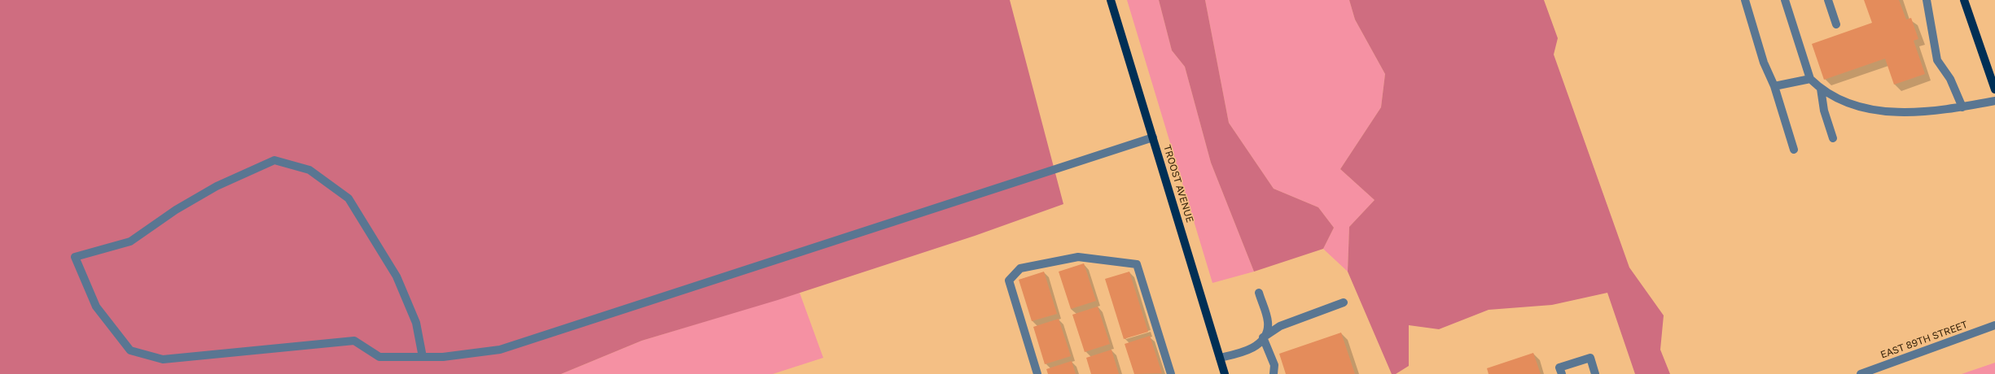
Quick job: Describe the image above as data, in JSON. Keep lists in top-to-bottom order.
{
  "streets": {
    "main road": ["TROOST AVENUE"],
    "street": ["EAST 89TH STREET"]
  }
}
